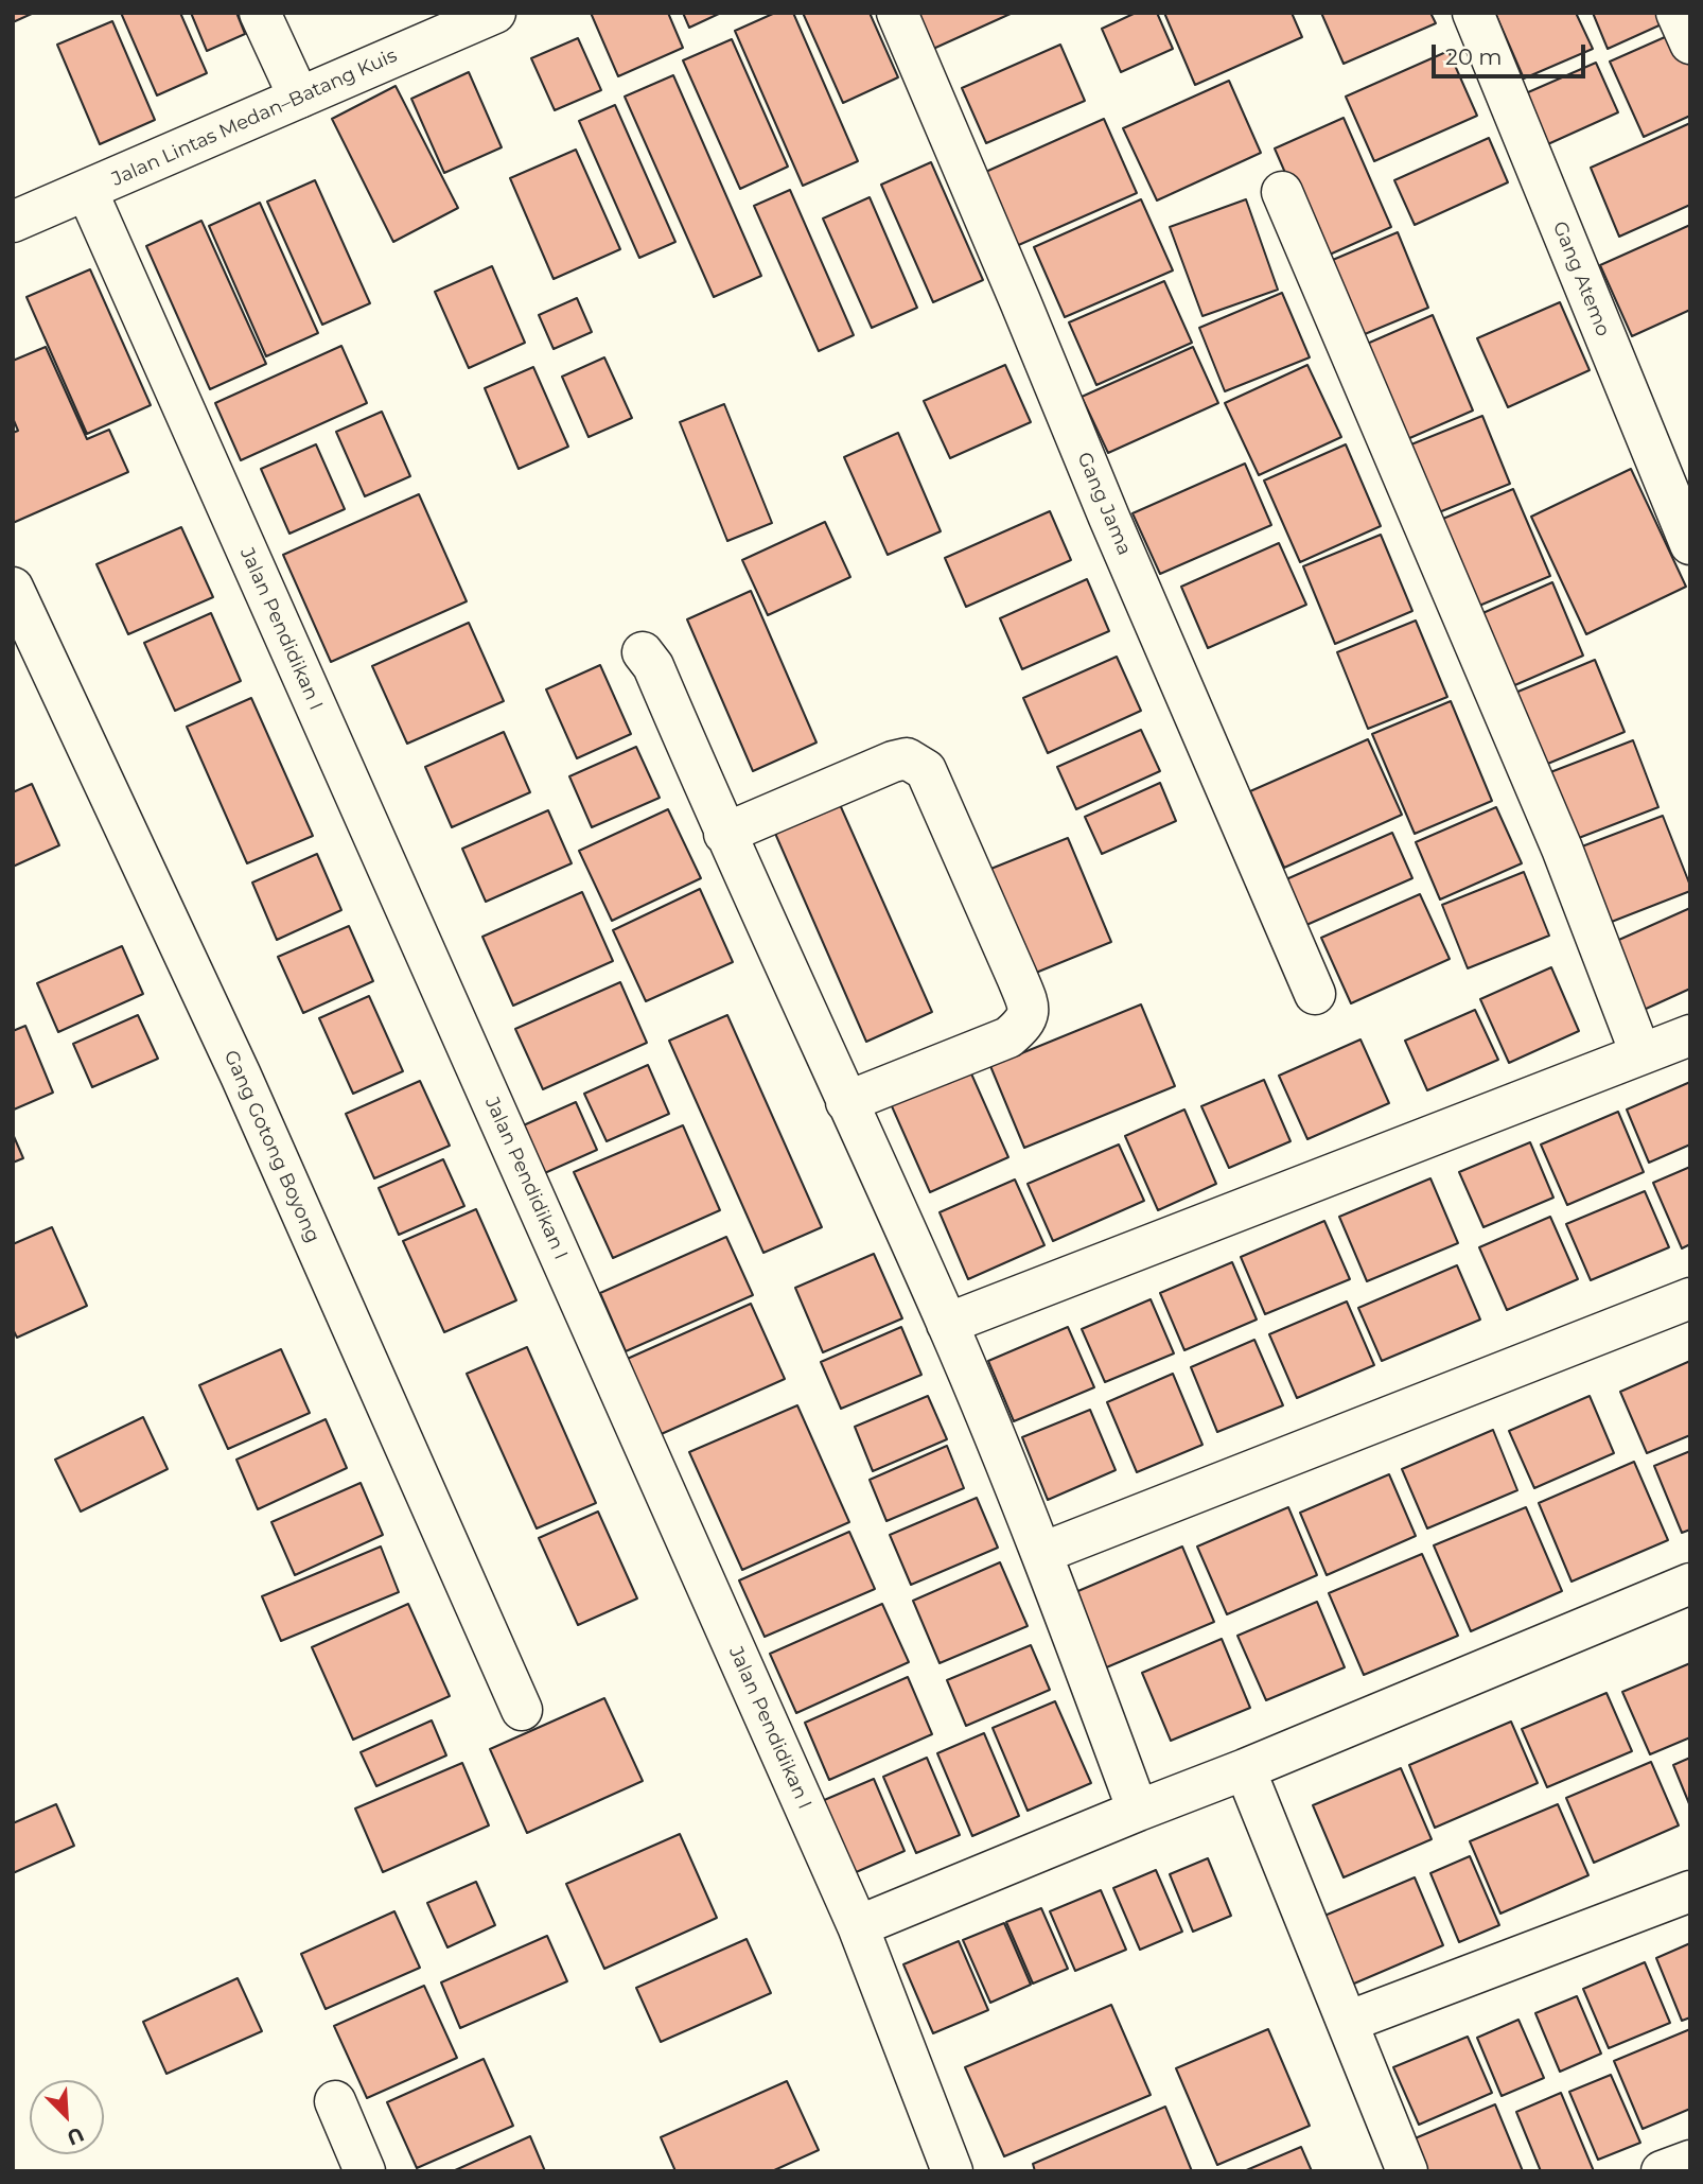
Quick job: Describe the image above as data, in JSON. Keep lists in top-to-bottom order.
{
  "streets": {
    "main road": [
      "Jalan Lintas Medan–Batang Kuis",
      "Gang Atemo",
      "Gang Jama",
      "Jalan Pendidikan I",
      "Gang Gotong Boyong"
    ]
  },
  "crossings": [
    ["Jalan Lintas Medan–Batang Kuis", "Jalan Pendidikan I"]
  ],
  "scale_bar": "20 m",
  "north": "bottom right"
}
